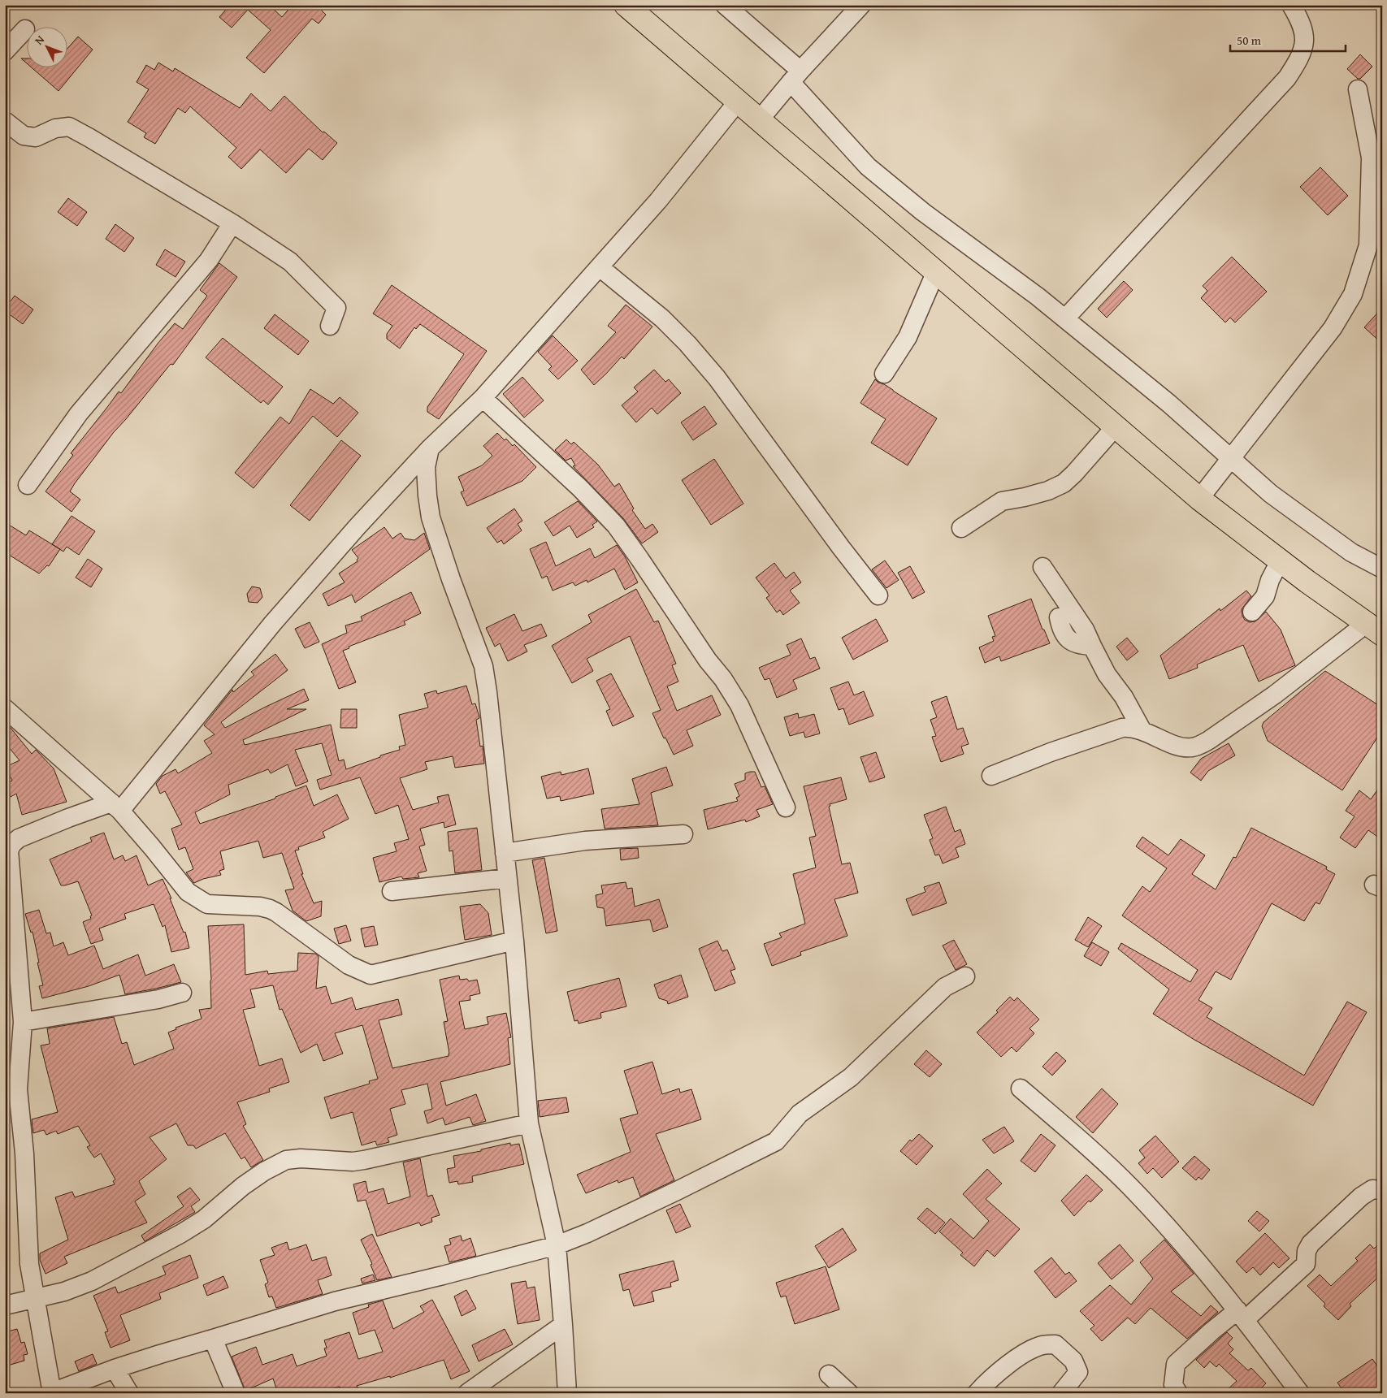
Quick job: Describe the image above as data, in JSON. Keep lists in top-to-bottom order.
{
  "scale_bar": "50 m",
  "north": "top left"
}
